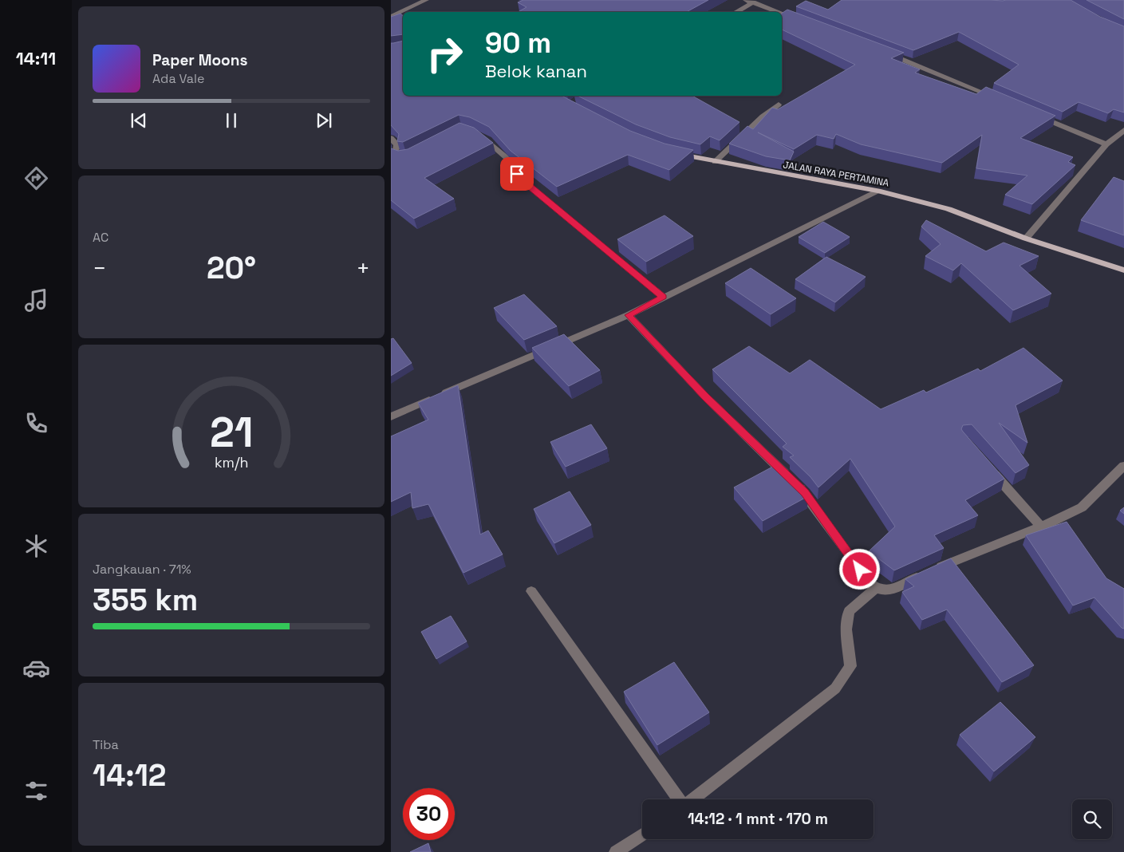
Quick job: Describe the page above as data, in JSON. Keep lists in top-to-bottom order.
{
  "streets": {
    "main road": ["JALAN RAYA PERTAMINA"]
  },
  "page": {
    "tabs": "14:11",
    "turn": ["90 m", "Belok kanan"],
    "song": ["Paper Moons", "Ada Vale"],
    "tile": [
      "AC",
      ["Jangkauan · 71%", "355 km"],
      ["Tiba", "14:12"]
    ],
    "heat": ["−", "20°", "+"],
    "limit": "30",
    "trip": "14:12 · 1 mnt · 170 m",
    "gauge": ["21", "km/h"]
  }
}
